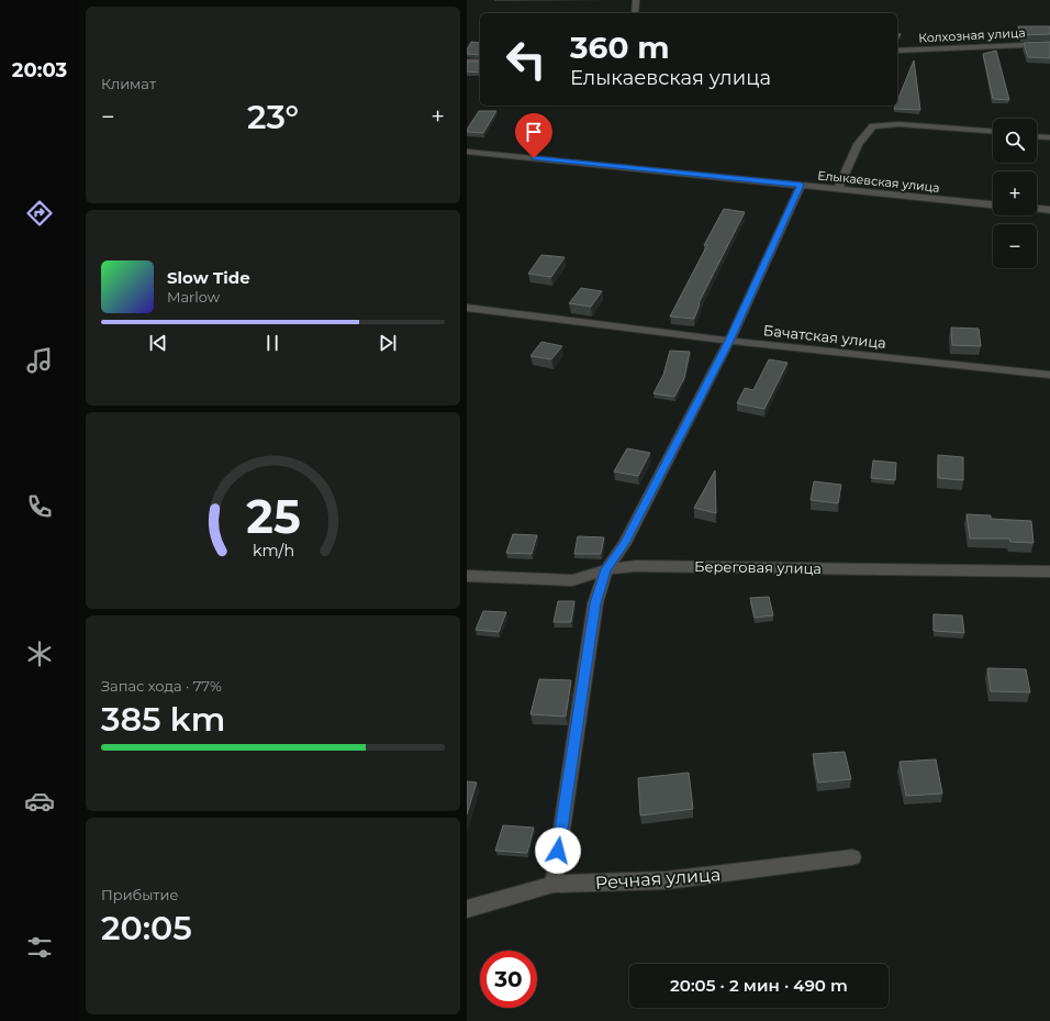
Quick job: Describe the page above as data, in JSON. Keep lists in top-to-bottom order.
{
  "streets": {
    "street": [
      "Колхозная улица",
      "Елыкаевская улица",
      "Бачатская улица",
      "Береговая улица",
      "Речная улица"
    ]
  },
  "page": {
    "tabs": "20:03",
    "tile": [
      "Климат",
      ["Запас хода · 77%", "385 km"],
      ["Прибытие", "20:05"]
    ],
    "turn": ["360 m", "Елыкаевская улица"],
    "heat": ["−", "23°", "+"],
    "map_buttons": ["+", "−"],
    "song": ["Slow Tide", "Marlow"],
    "limit": "30",
    "trip": "20:05 · 2 мин · 490 m",
    "gauge": ["25", "km/h"]
  }
}
